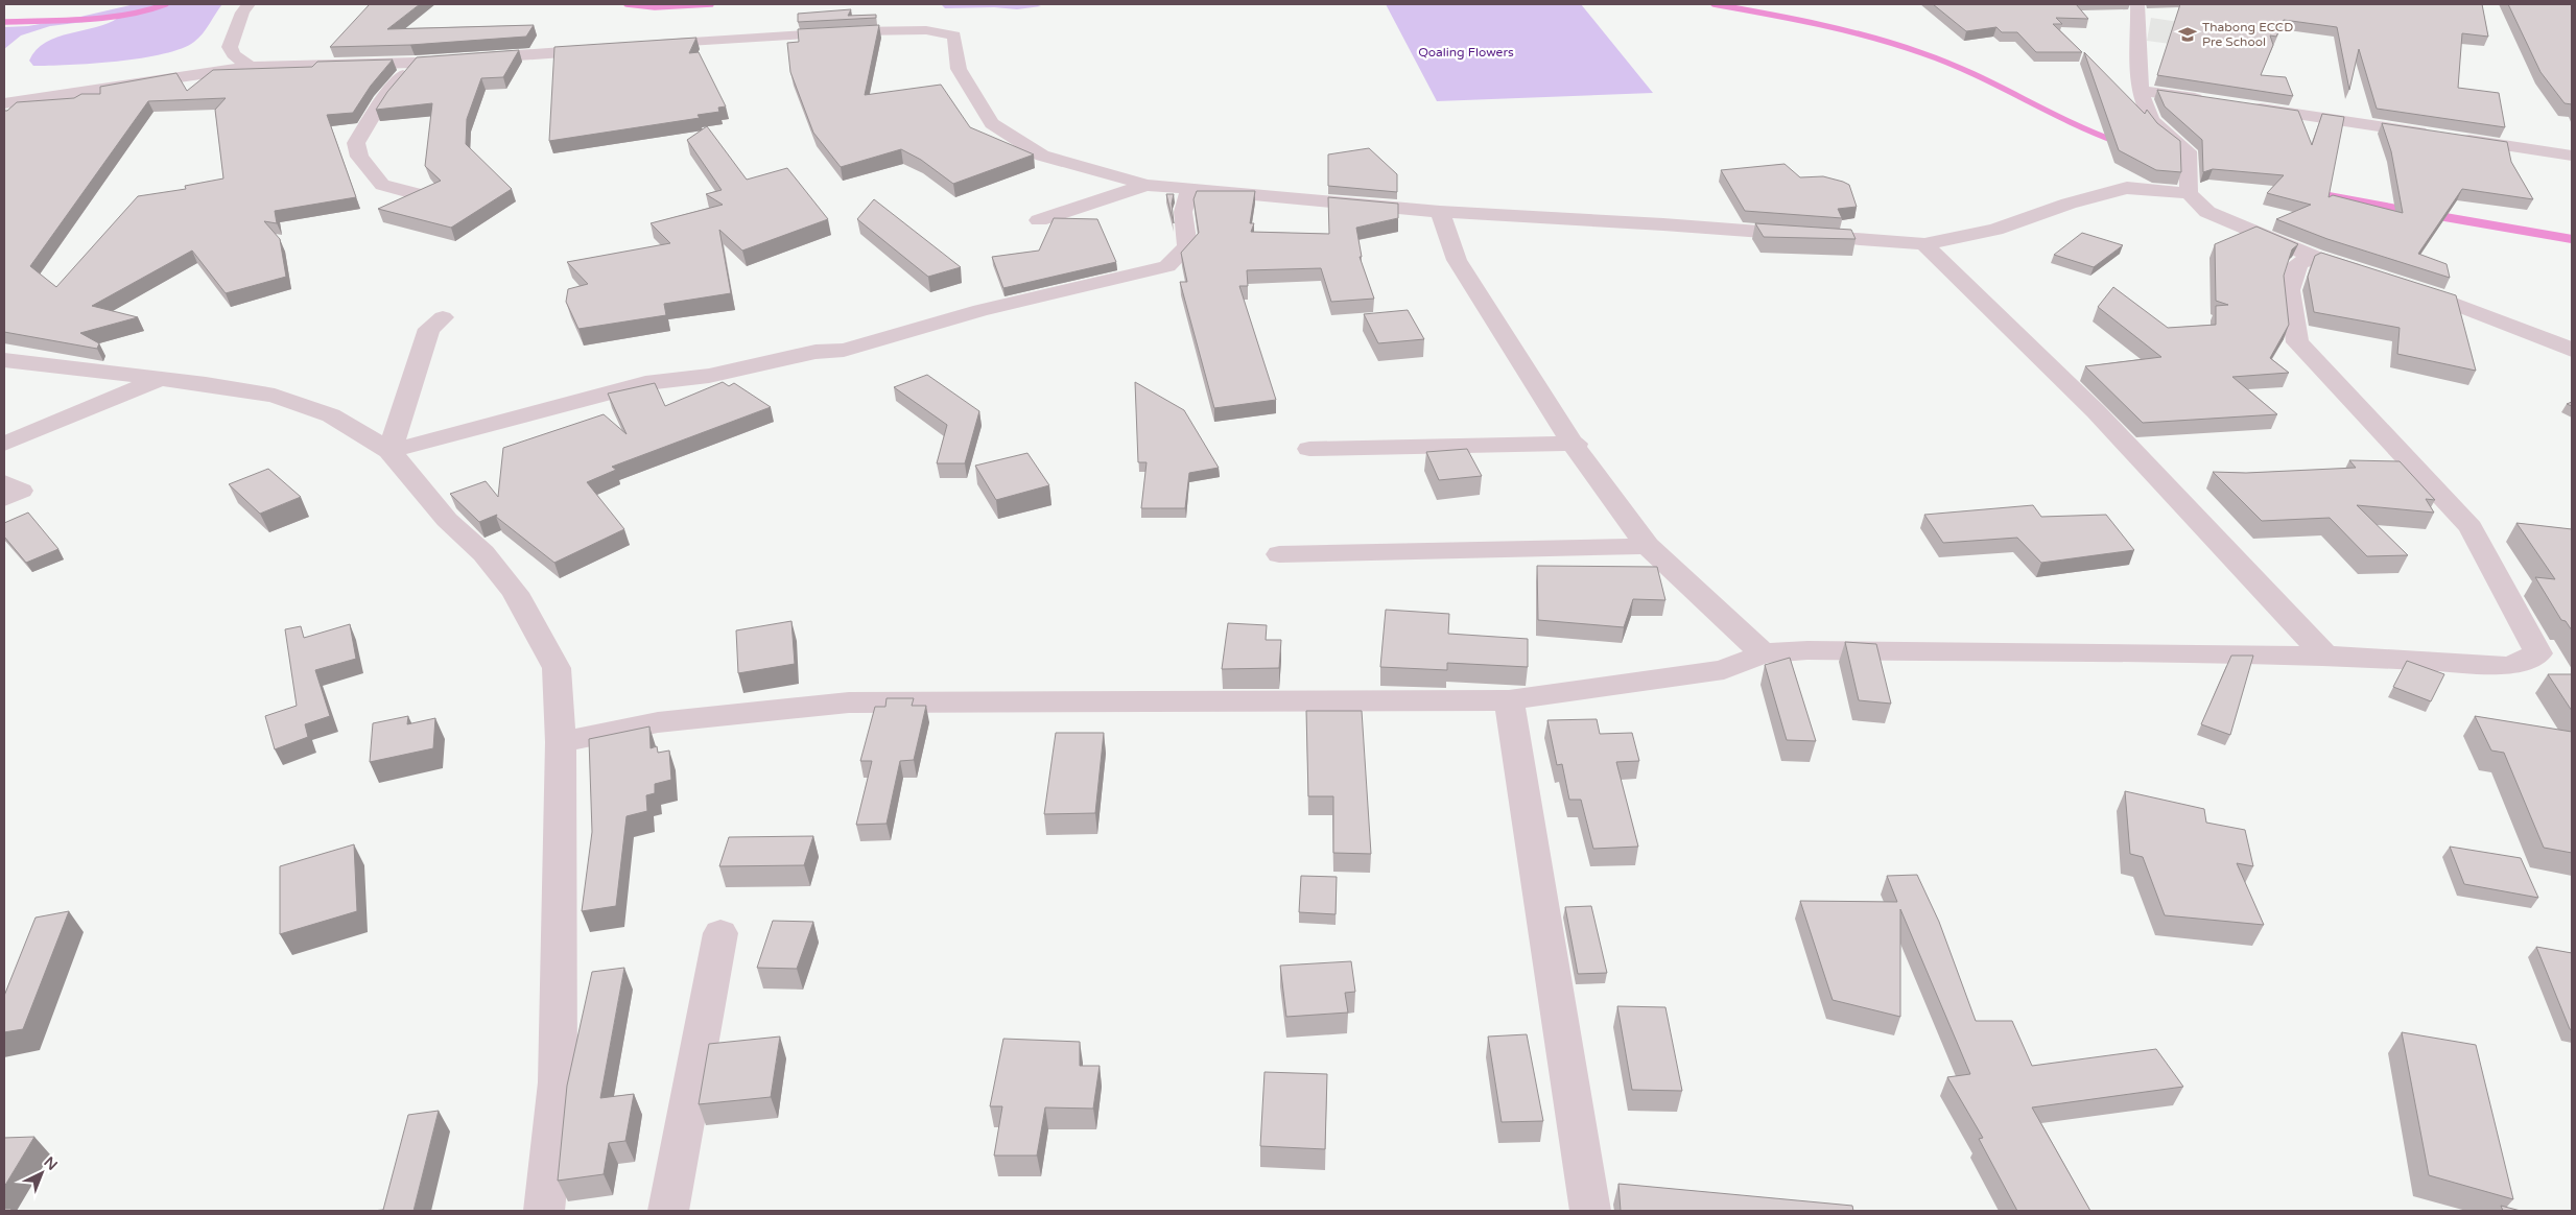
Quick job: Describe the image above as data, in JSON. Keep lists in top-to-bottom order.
{
  "parks": ["Qoaling Flowers"],
  "places": {
    "school or university": ["Thabong ECCD Pre School"]
  },
  "north": "top right"
}
